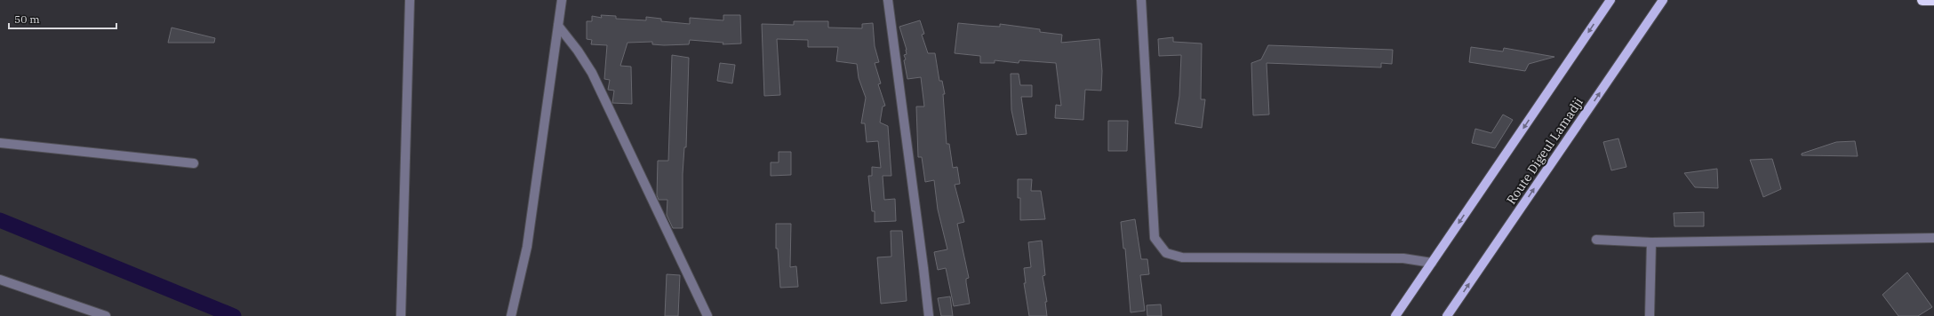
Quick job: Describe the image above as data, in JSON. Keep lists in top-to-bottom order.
{
  "streets": {
    "main road": ["Route Digeul Lamadji"]
  },
  "scale_bar": "50 m"
}
